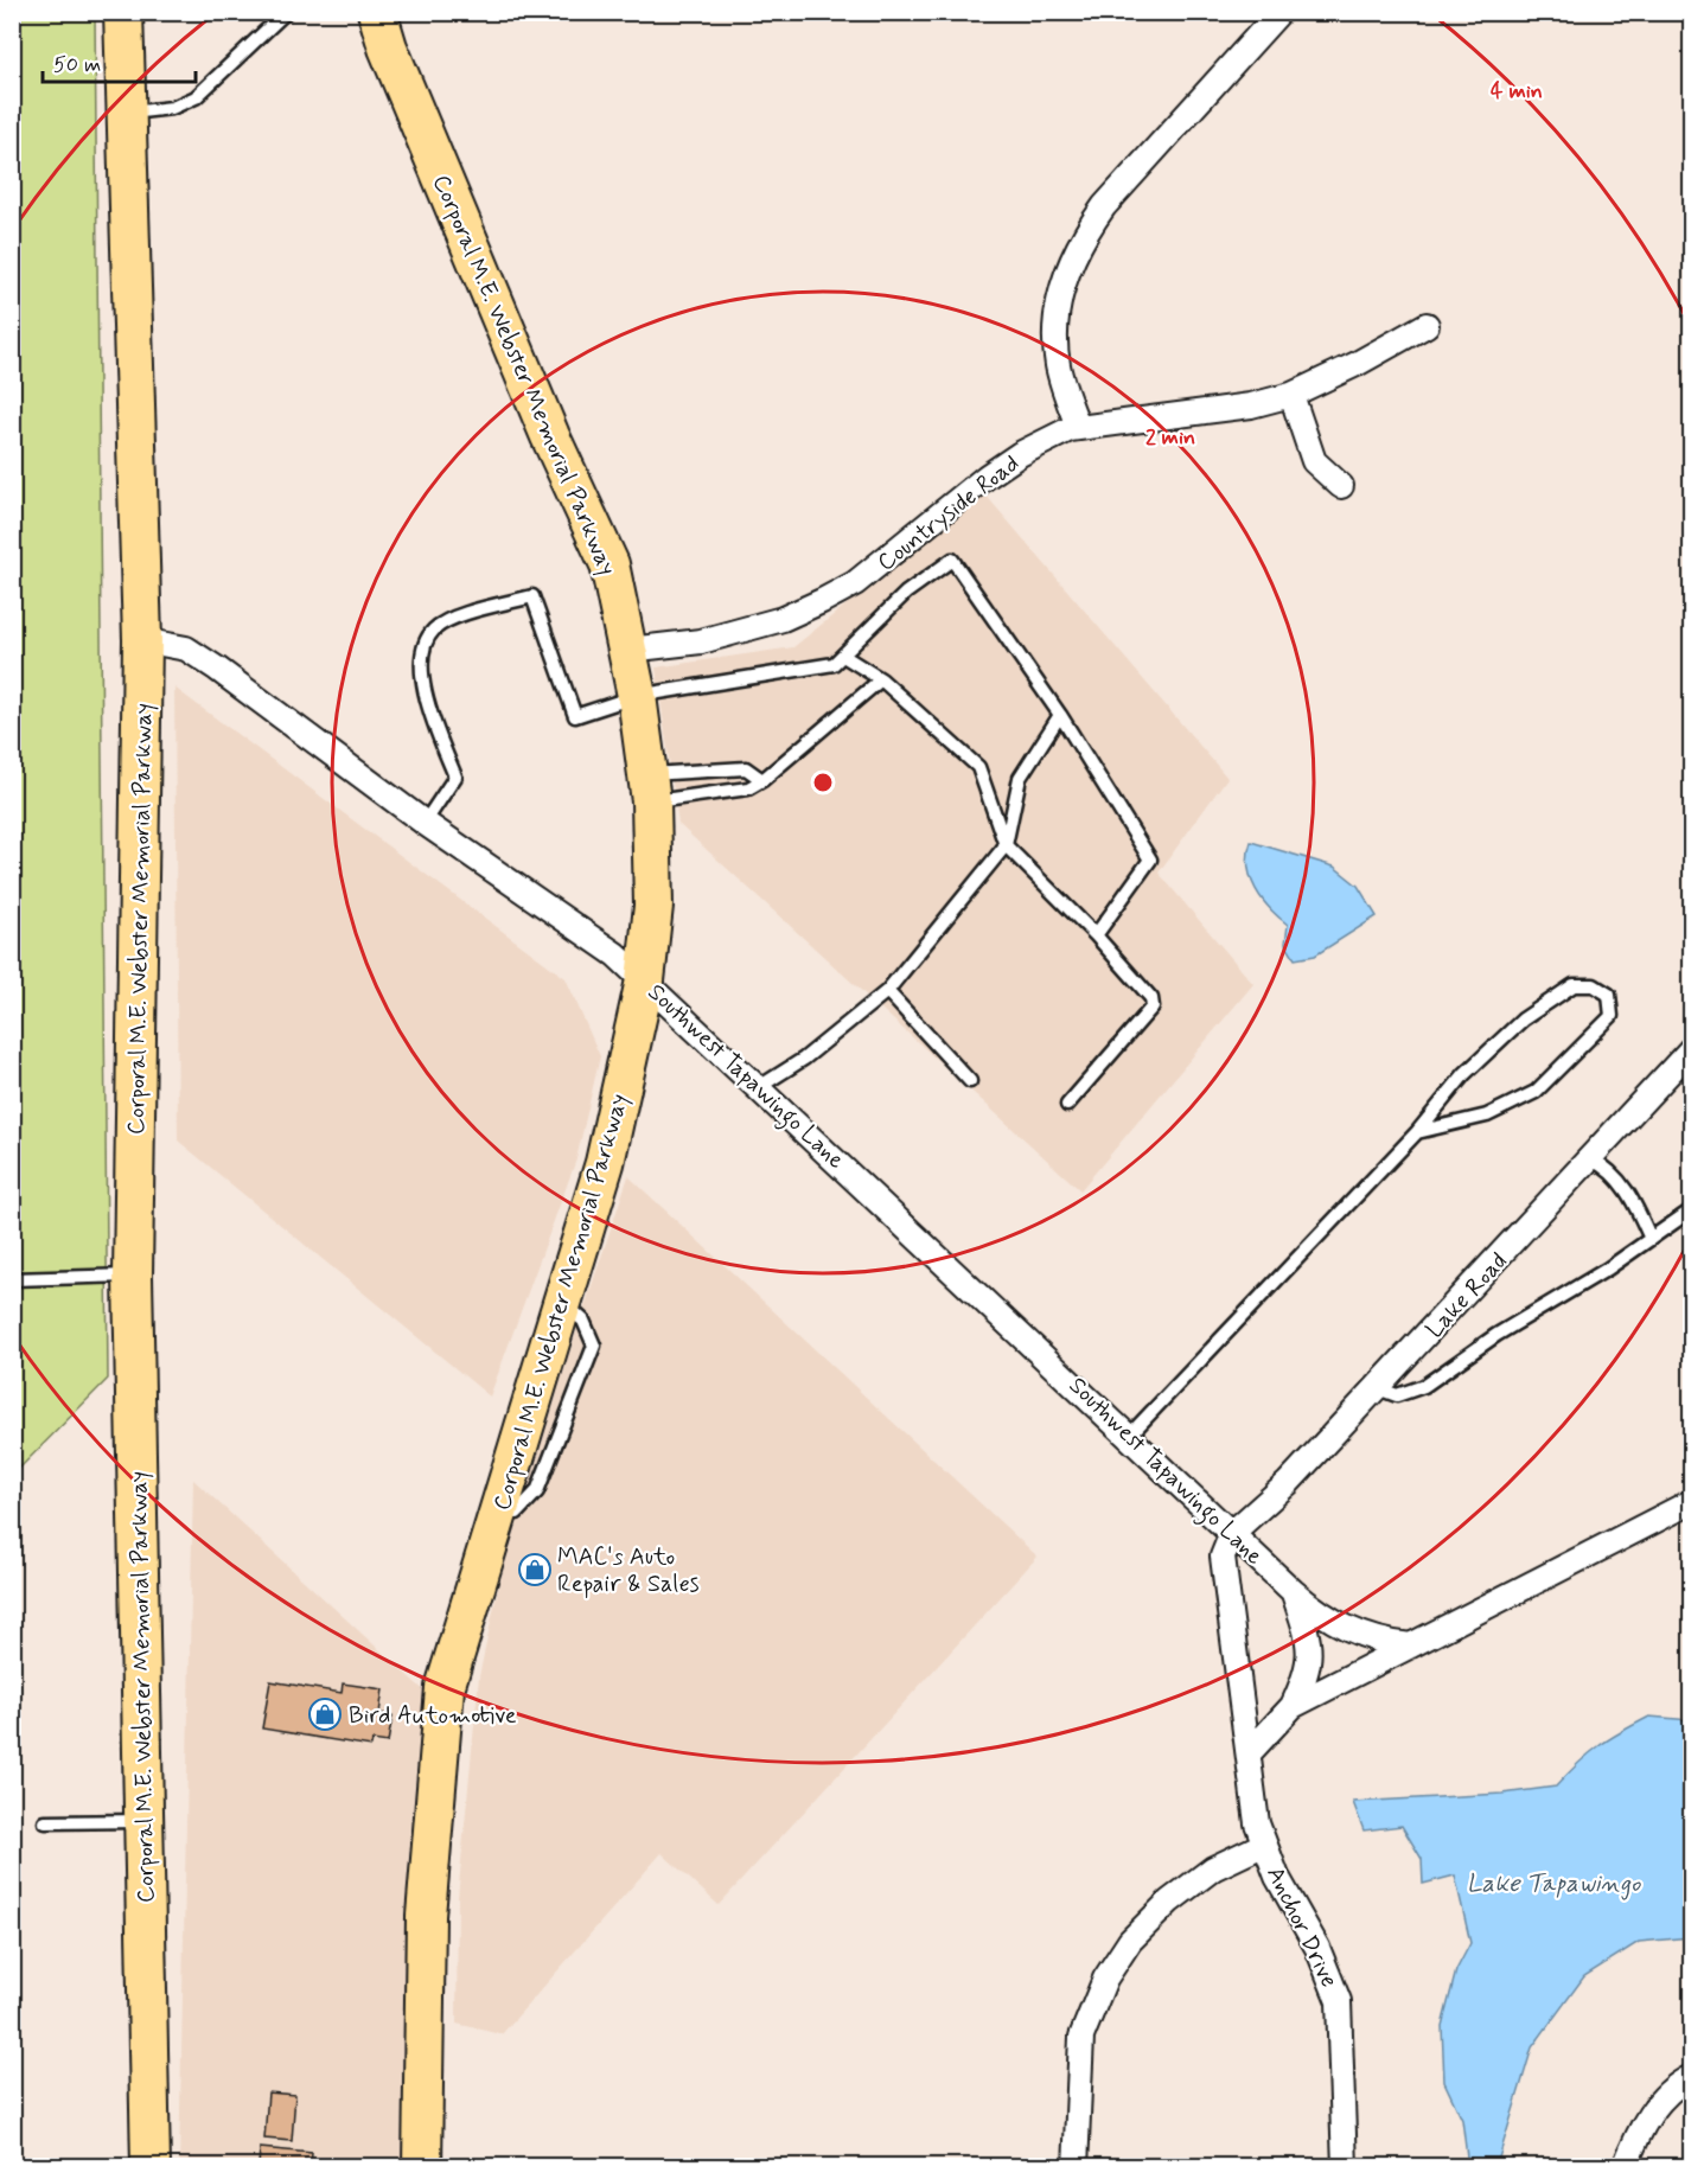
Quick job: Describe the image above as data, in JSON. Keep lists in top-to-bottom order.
{
  "streets": {
    "main road": ["Corporal M.E. Webster Memorial Parkway"],
    "street": [
      "Countryside Road",
      "Southwest Tapawingo Lane",
      "Lake Road",
      "Anchor Drive"
    ]
  },
  "crossings": [
    ["Corporal M.E. Webster Memorial Parkway", "Countryside Road"],
    ["Corporal M.E. Webster Memorial Parkway", "Southwest Tapawingo Lane"],
    ["Southwest Tapawingo Lane", "Lake Road"],
    ["Southwest Tapawingo Lane", "Anchor Drive"],
    ["Lake Road", "Anchor Drive"]
  ],
  "water": ["Lake Tapawingo"],
  "places": {
    "shop": ["MAC's Auto Repair & Sales", "Bird Automotive"]
  },
  "scale_bar": "50 m",
  "rings": ["4 min", "2 min"]
}
